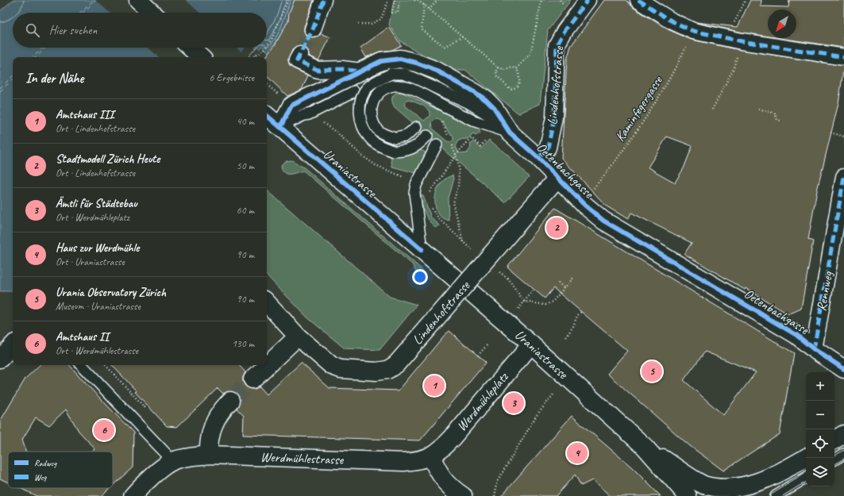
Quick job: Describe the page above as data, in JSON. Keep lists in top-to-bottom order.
{
  "streets": {
    "street": [
      "Lindenhofstrasse",
      "Oetenbachgasse",
      "Uraniastrasse",
      "Rennweg",
      "Werdmühleplatz",
      "Werdmühlestrasse"
    ],
    "path": ["Kaminfegergasse"]
  },
  "crossings": [
    ["Lindenhofstrasse", "Oetenbachgasse"],
    ["Oetenbachgasse", "Rennweg"],
    ["Uraniastrasse", "Werdmühleplatz"],
    ["Werdmühleplatz", "Werdmühlestrasse"]
  ],
  "legend": ["Radweg", "Weg"],
  "north": "bottom left",
  "page": {
    "search": "Hier suchen",
    "heading": ["In der Nähe", "6 Ergebnisse"],
    "list": [
      {
        "mark": "1",
        "name": "Amtshaus III",
        "note": "Ort · Lindenhofstrasse",
        "value": "40 m"
      },
      {
        "mark": "2",
        "name": "Stadtmodell Zürich Heute",
        "note": "Ort · Lindenhofstrasse",
        "value": "50 m"
      },
      {
        "mark": "3",
        "name": "Ämtli für Städtebau",
        "note": "Ort · Werdmühleplatz",
        "value": "60 m"
      },
      {
        "mark": "4",
        "name": "Haus zur Werdmühle",
        "note": "Ort · Uraniastrasse",
        "value": "90 m"
      },
      {
        "mark": "5",
        "name": "Urania Observatory Zürich",
        "note": "Museum · Uraniastrasse",
        "value": "90 m"
      },
      {
        "mark": "6",
        "name": "Amtshaus II",
        "note": "Ort · Werdmühlestrasse",
        "value": "130 m"
      }
    ],
    "pins": [
      "2",
      "5",
      "1",
      "3",
      "6",
      "4"
    ],
    "map_buttons": ["+", "−"]
  }
}
